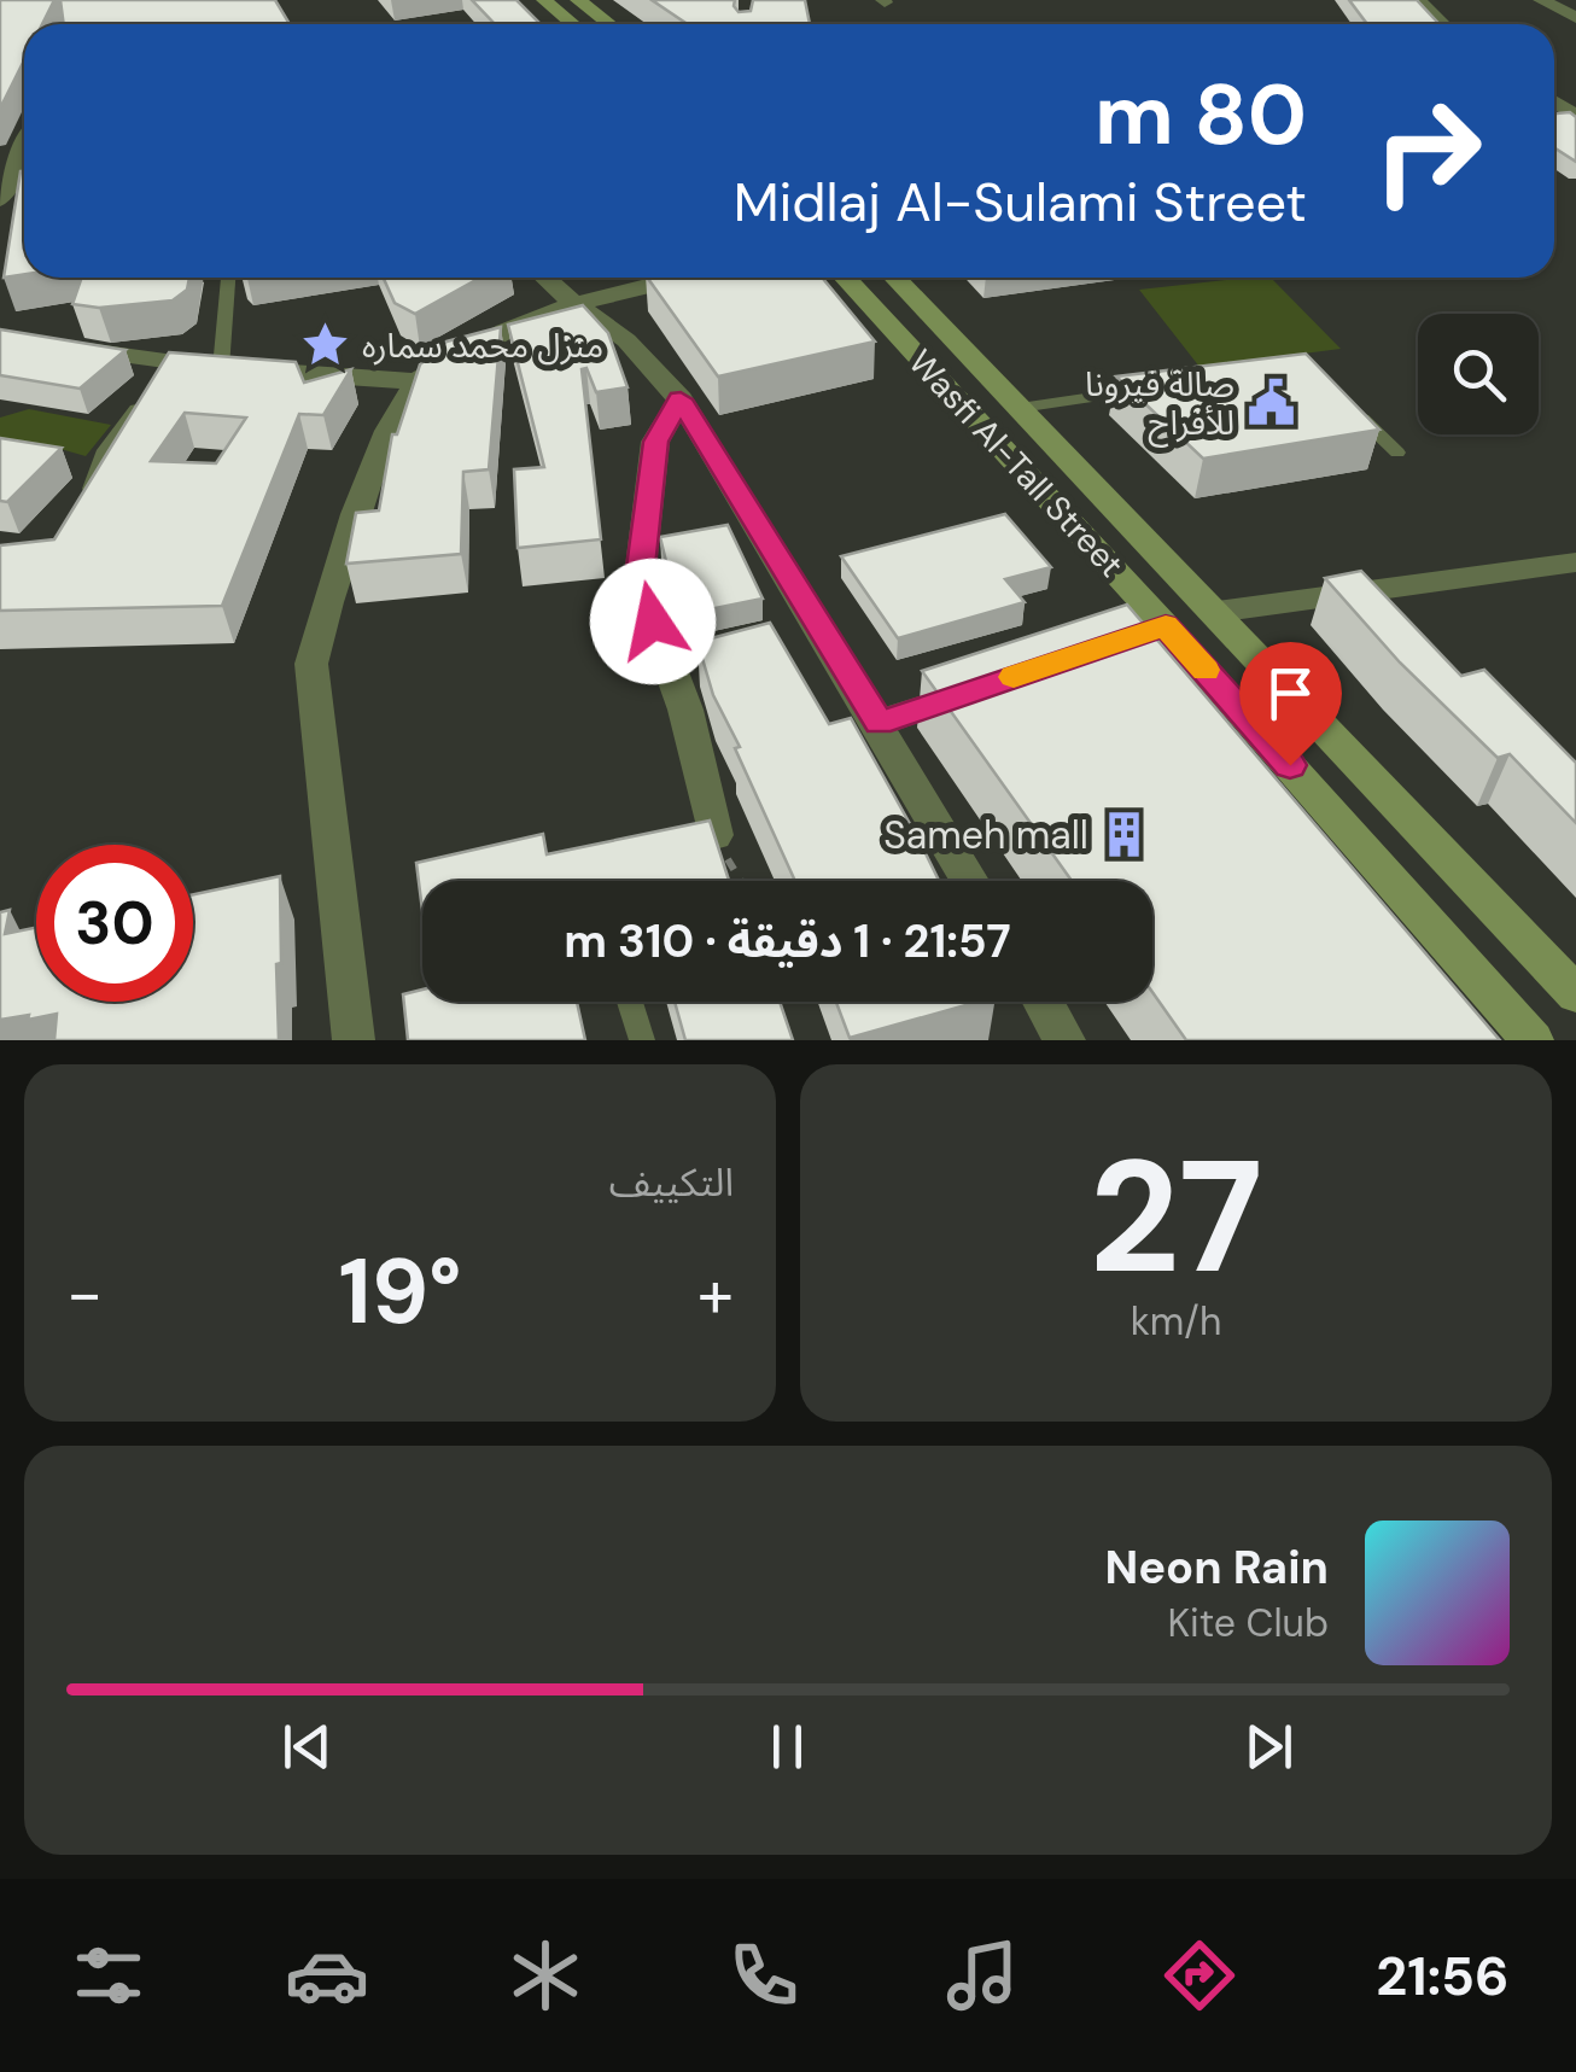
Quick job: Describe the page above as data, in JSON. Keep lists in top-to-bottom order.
{
  "streets": {
    "main road": ["Wasfi Al-Tall Street"]
  },
  "places": {
    "place": ["منزل محمد سماره"],
    "public building": ["صالة فيرونا للأفراح"],
    "building": ["Sameh mall"]
  },
  "page": {
    "turn": ["80 m", "Midlaj Al-Sulami Street"],
    "limit": "30",
    "trip": "21:57 · 1 دقيقة · 310 m",
    "tile": [
      ["27", "km/h"],
      "التكييف"
    ],
    "heat": ["−", "19°", "+"],
    "song": ["Neon Rain", "Kite Club"],
    "tabs": "21:56"
  }
}
